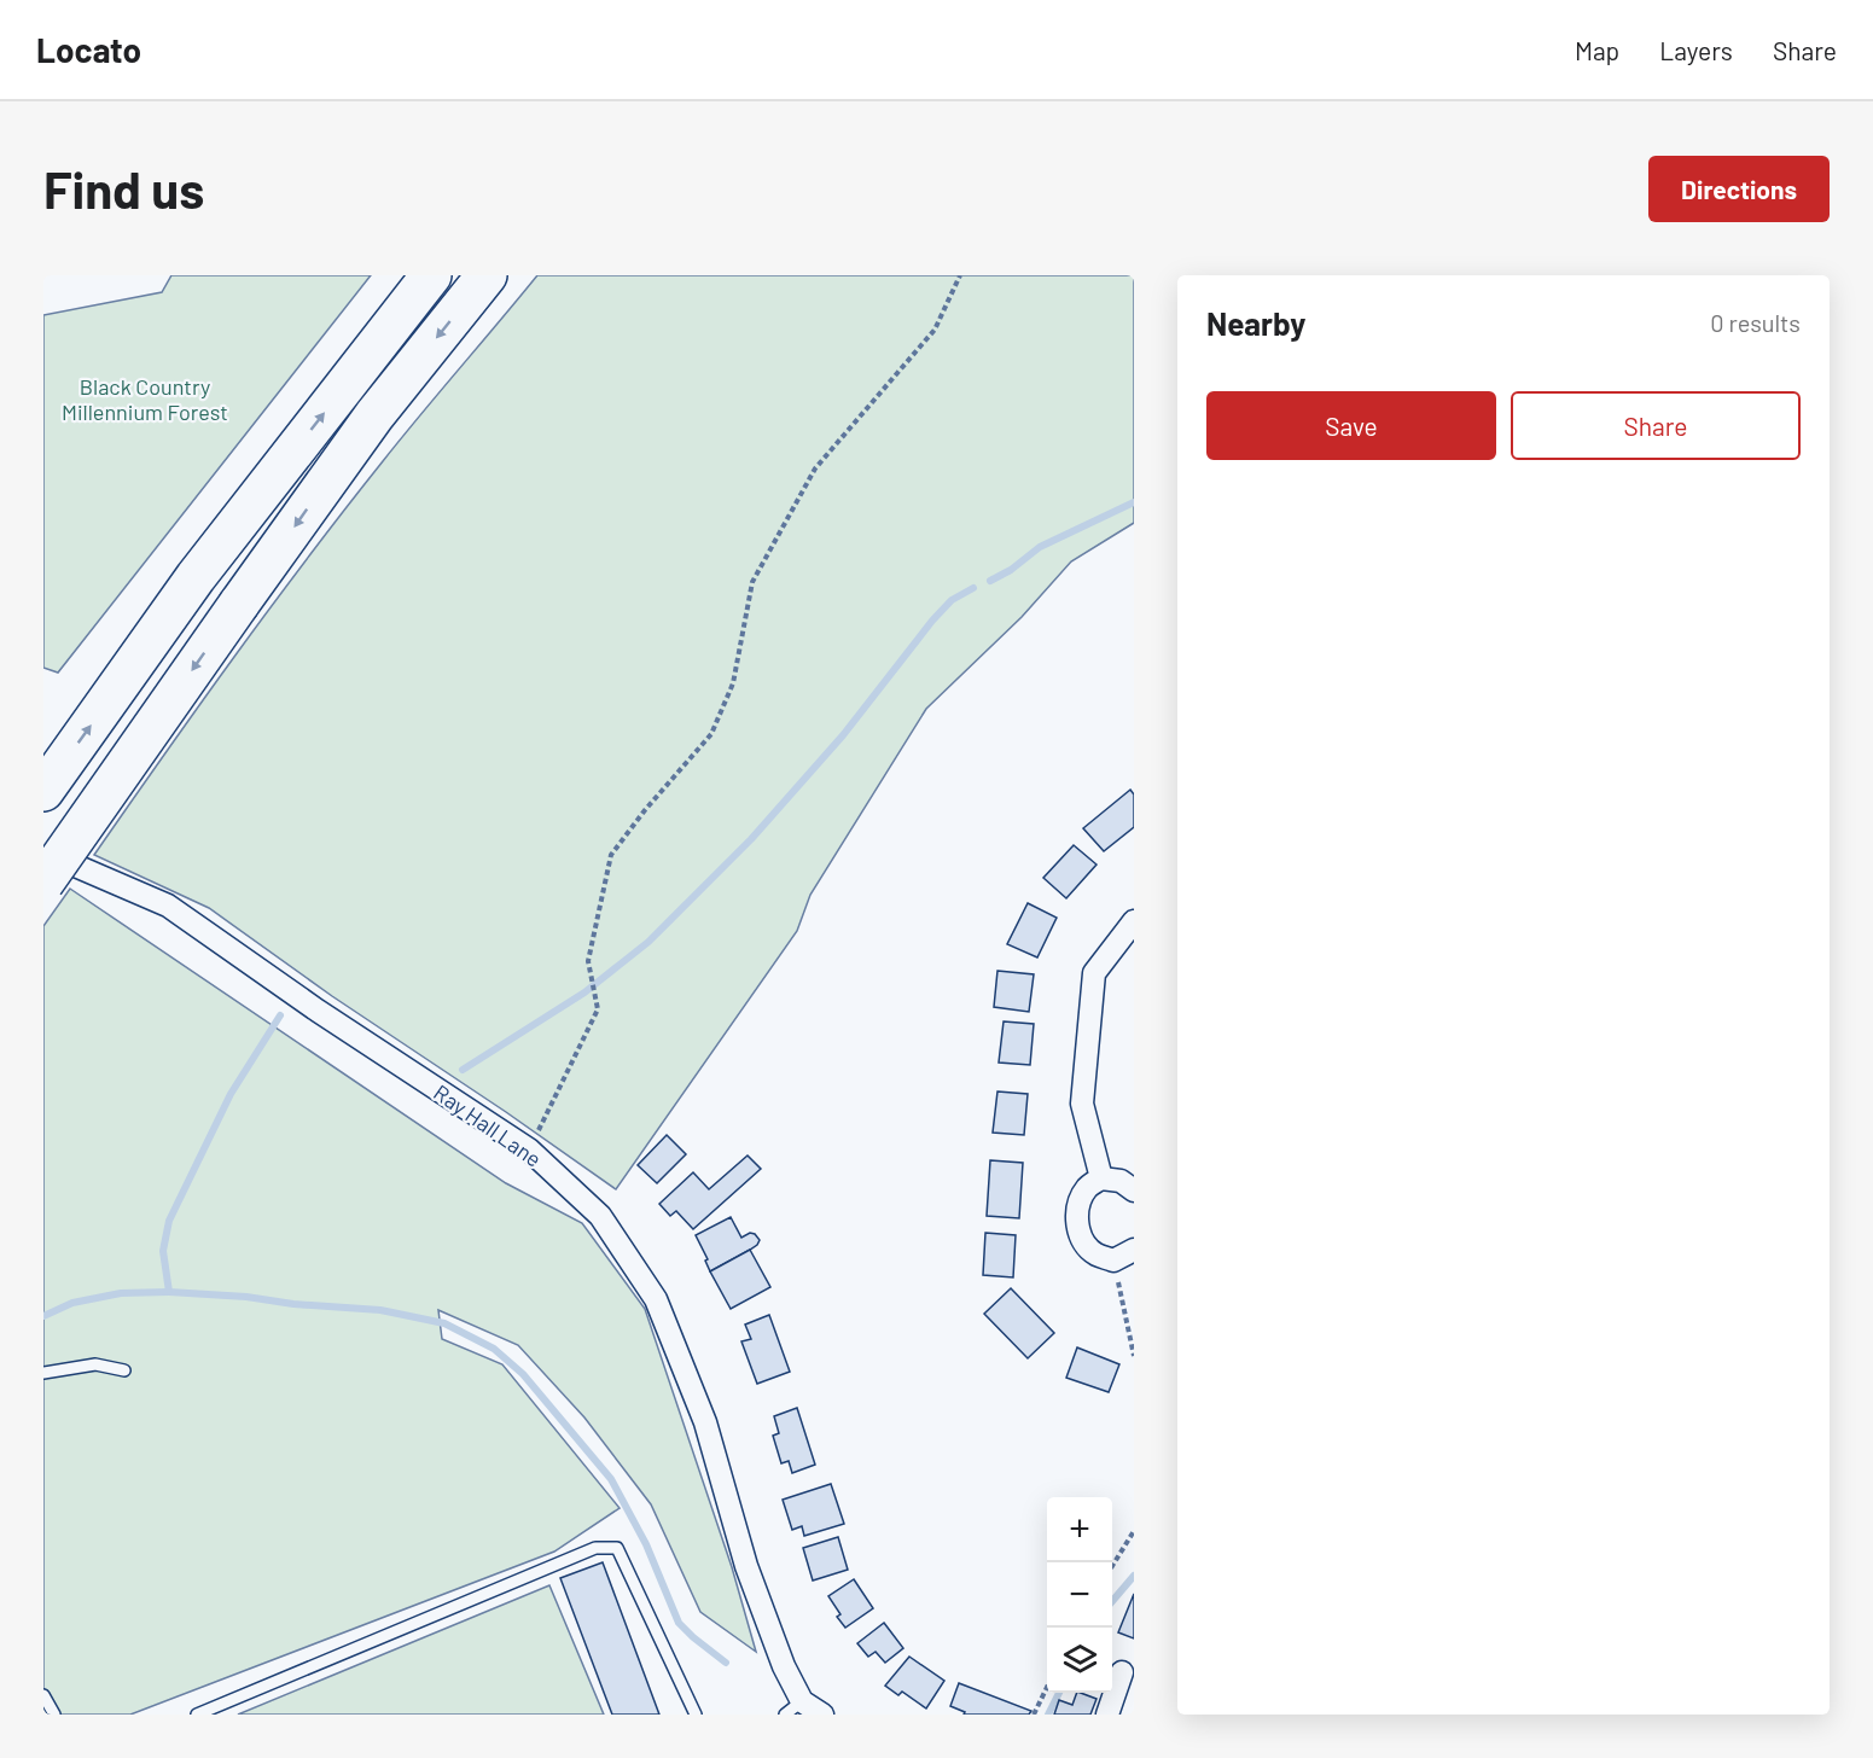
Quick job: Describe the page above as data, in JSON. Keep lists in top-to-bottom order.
{
  "streets": {
    "street": ["Ray Hall Lane"]
  },
  "parks": ["Black Country Millennium Forest"],
  "page": {
    "header": "Locato",
    "nav": ["Map", "Layers", "Share"],
    "buttons": [
      "Directions",
      ["Save", "Share"]
    ],
    "title": "Find us",
    "heading": ["Nearby", "0 results"],
    "map_buttons": ["+", "−"]
  }
}
